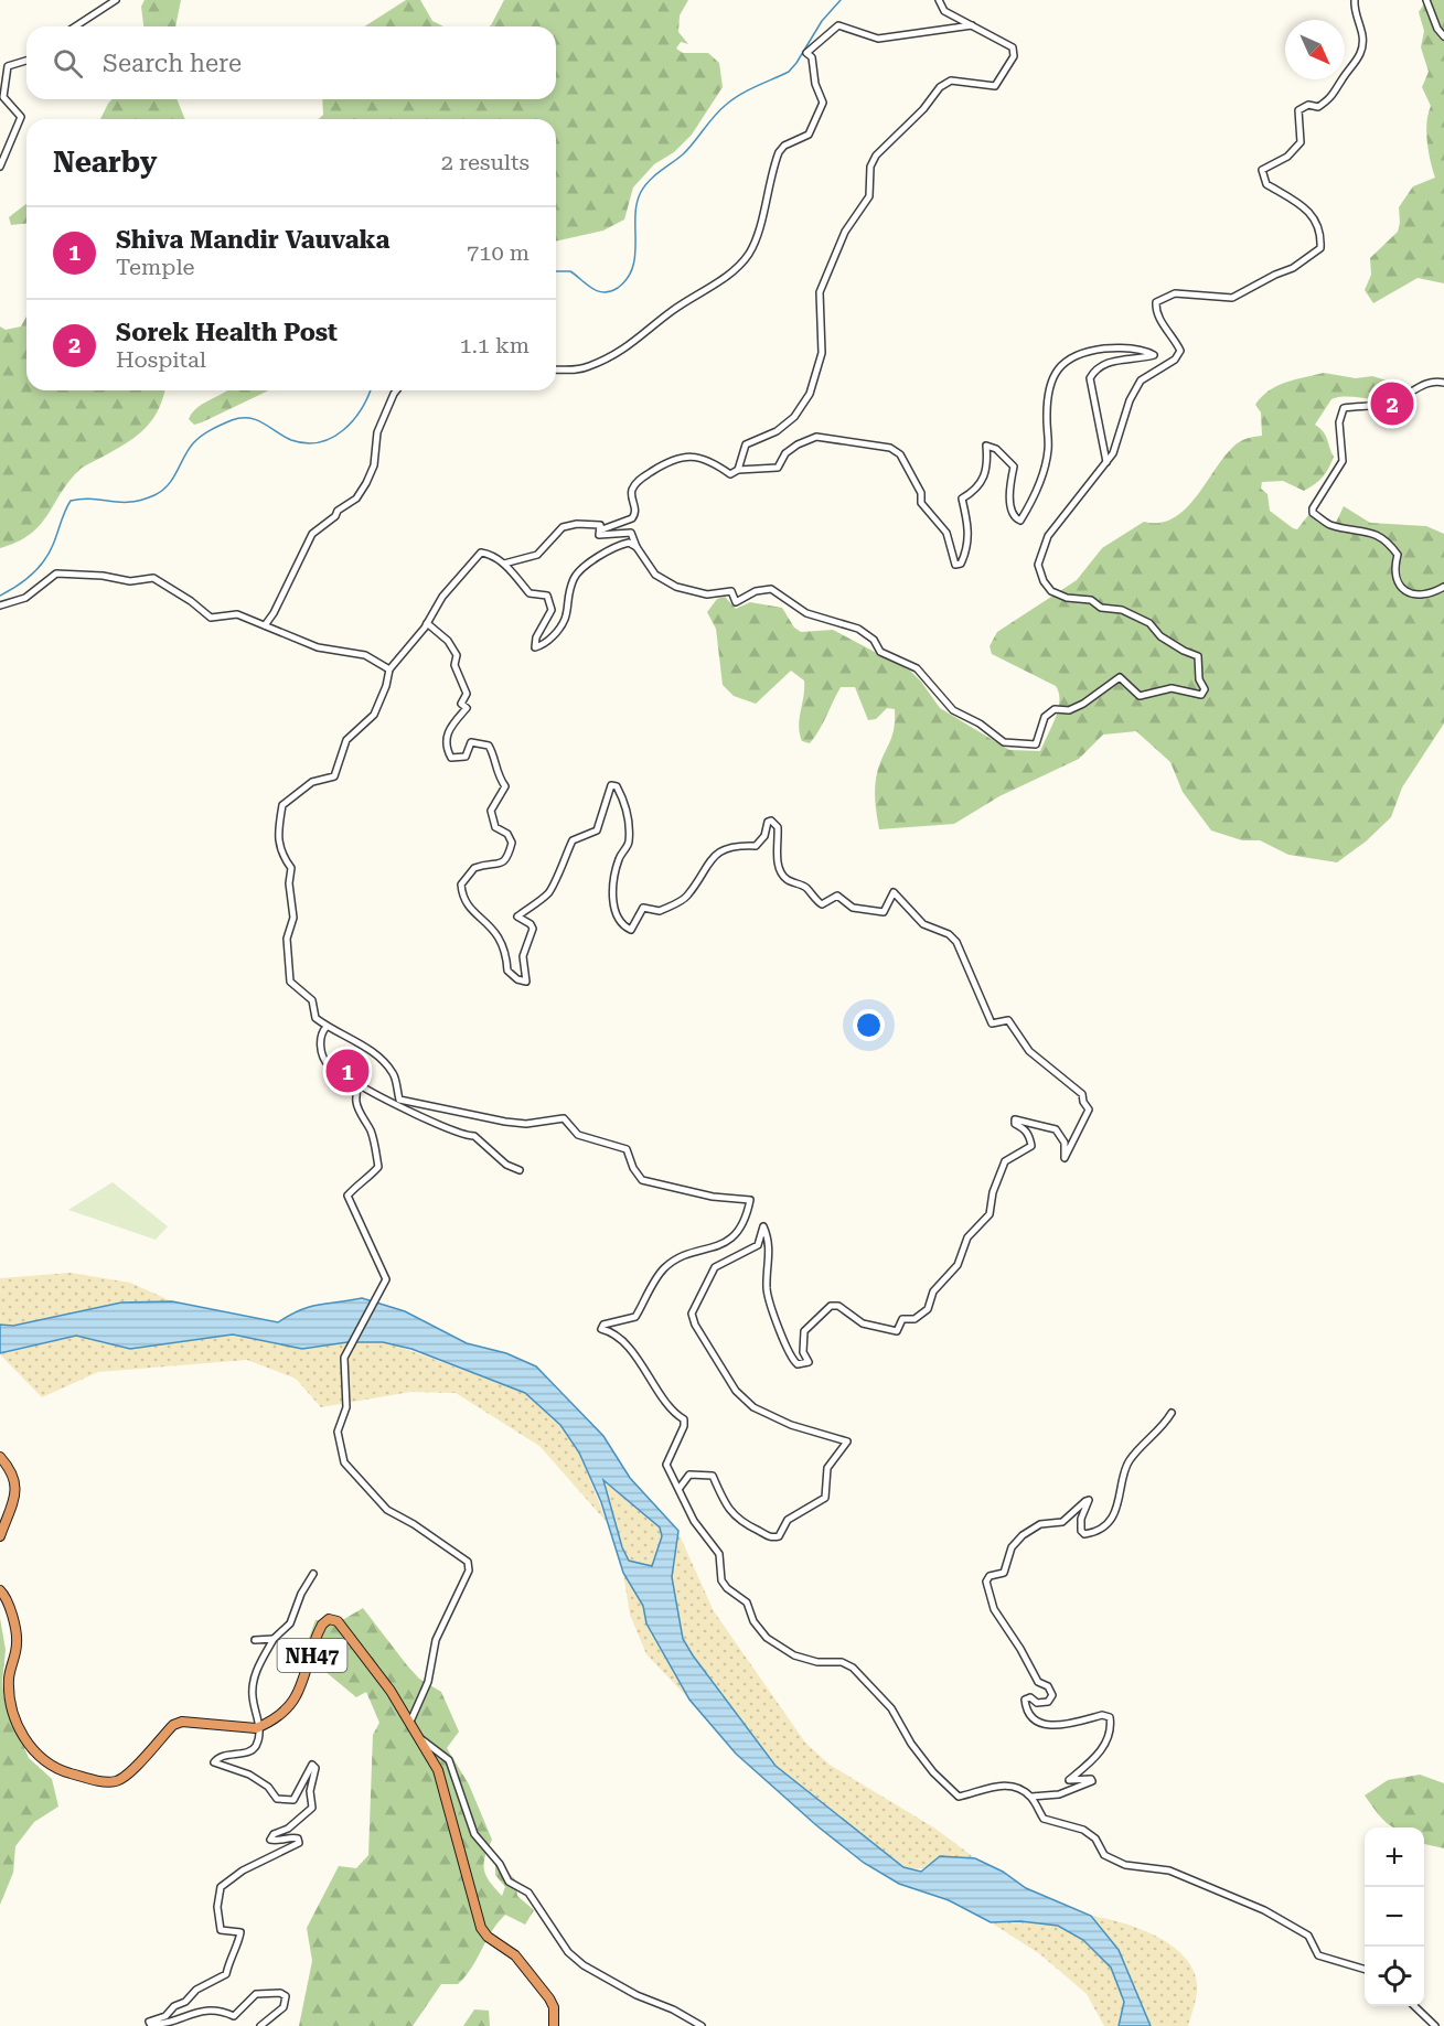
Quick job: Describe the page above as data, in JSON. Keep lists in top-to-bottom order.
{
  "streets": {
    "highway": ["NH47"]
  },
  "north": "bottom right",
  "page": {
    "search": "Search here",
    "heading": ["Nearby", "2 results"],
    "list": [
      {
        "mark": "1",
        "name": "Shiva Mandir Vauvaka",
        "note": "Temple",
        "value": "710 m"
      },
      {
        "mark": "2",
        "name": "Sorek Health Post",
        "note": "Hospital",
        "value": "1.1 km"
      }
    ],
    "pins": ["2", "1"],
    "map_buttons": ["+", "−"]
  }
}
